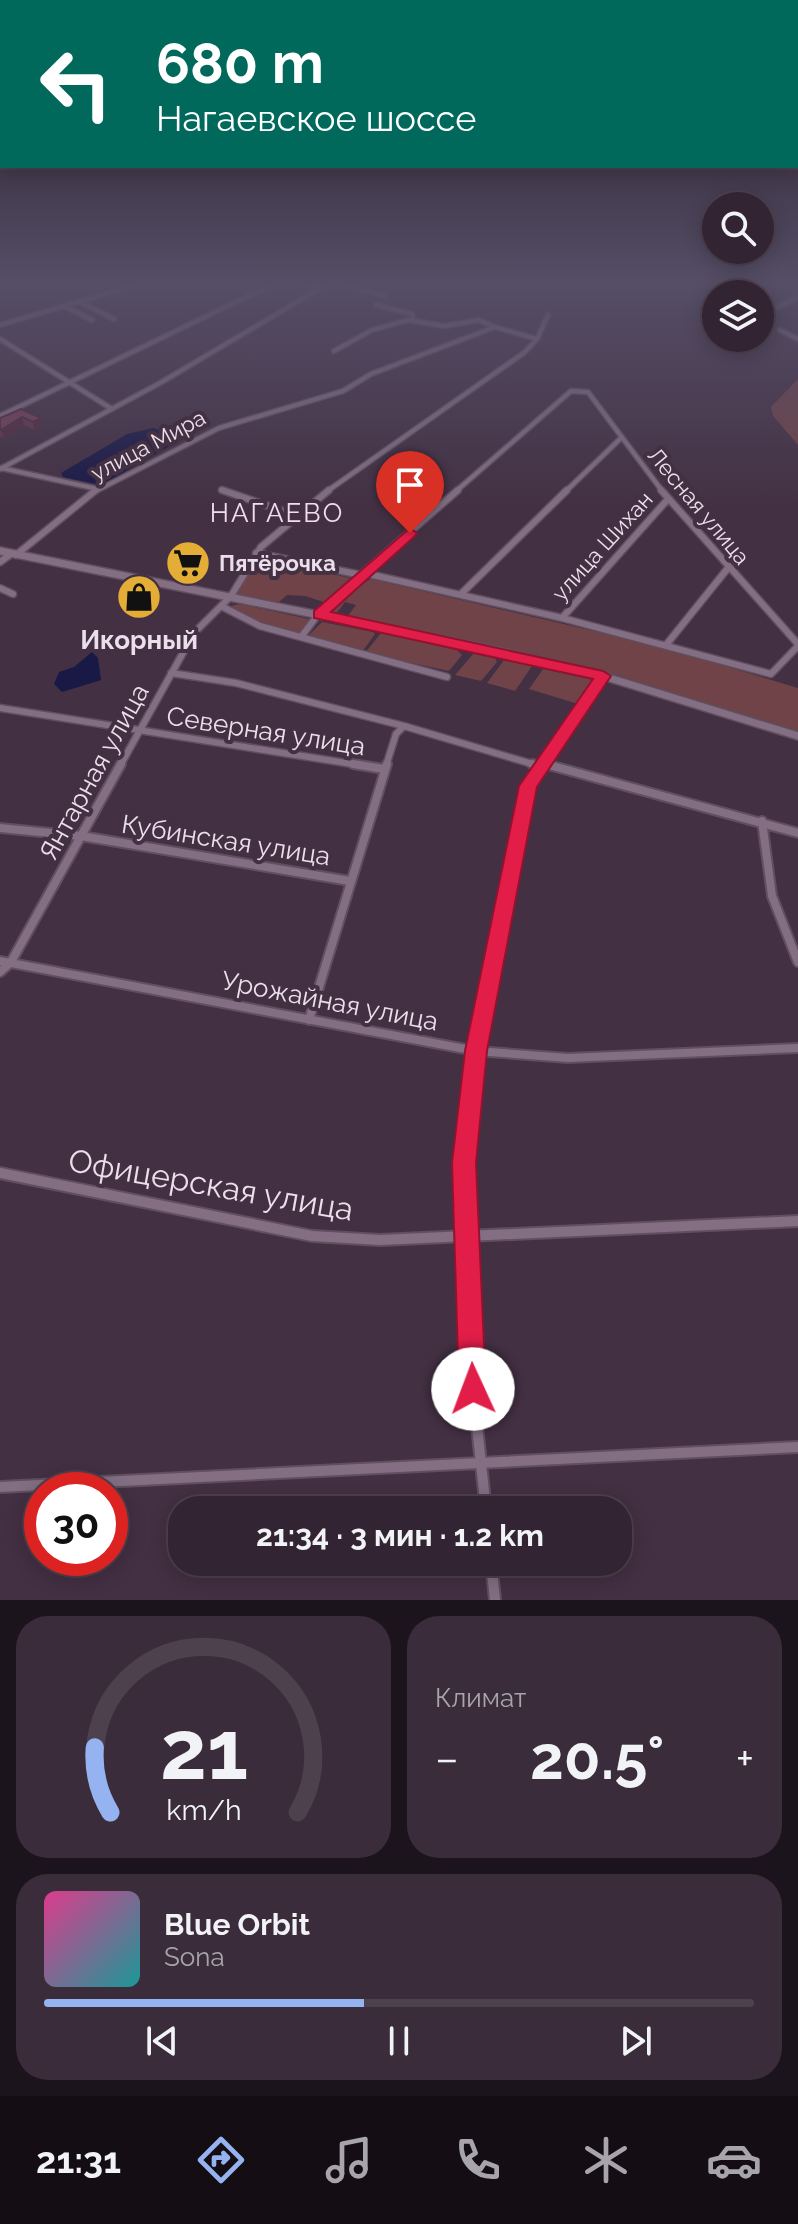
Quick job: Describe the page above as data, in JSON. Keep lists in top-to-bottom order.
{
  "streets": {
    "street": [
      "улица Мира",
      "Лесная улица",
      "улица Шихан",
      "Северная улица",
      "Янтарная улица",
      "Кубинская улица",
      "Урожайная улица",
      "Офицерская улица"
    ]
  },
  "crossings": [
    ["Лесная улица", "улица Шихан"],
    ["Северная улица", "Янтарная улица"],
    ["Янтарная улица", "Кубинская улица"],
    ["Янтарная улица", "Урожайная улица"]
  ],
  "districts": ["НАГАЕВО"],
  "places": {
    "supermarket": ["Пятёрочка"],
    "shop": ["Икорный"]
  },
  "page": {
    "turn": ["680 m", "Нагаевское шоссе"],
    "limit": "30",
    "trip": "21:34 · 3 мин · 1.2 km",
    "tile": "Климат",
    "heat": ["−", "20.5°", "+"],
    "song": ["Blue Orbit", "Sona"],
    "tabs": "21:31",
    "gauge": ["21", "km/h"]
  }
}
